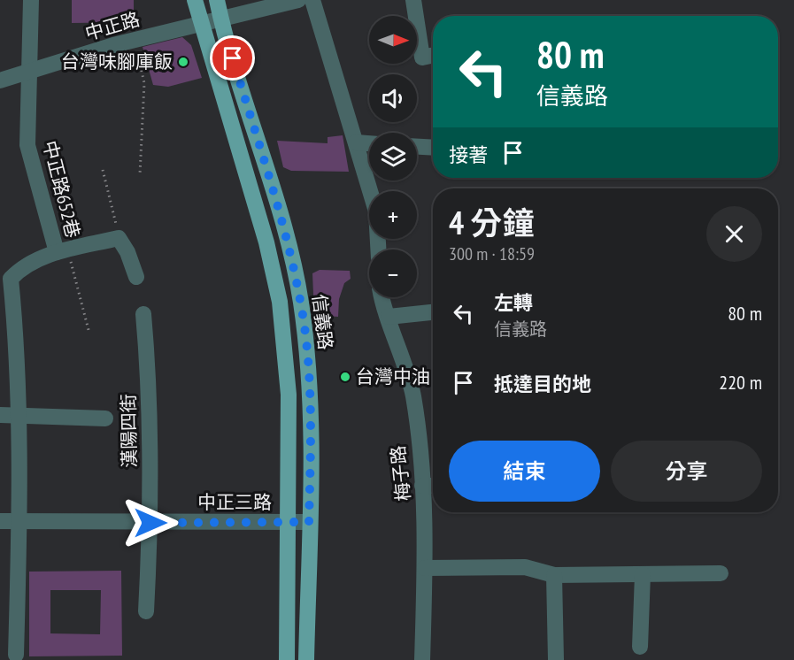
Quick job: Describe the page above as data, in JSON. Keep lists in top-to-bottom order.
{
  "streets": {
    "main road": ["信義路"],
    "street": [
      "中正路",
      "中正路652巷",
      "漢陽四街",
      "梅子路",
      "中正三路"
    ]
  },
  "crossings": [
    ["中正路", "中正路652巷"],
    ["中正路", "信義路"],
    ["信義路", "中正三路"],
    ["漢陽四街", "中正三路"]
  ],
  "places": ["台灣味腳庫飯", "台灣中油"],
  "north": "right",
  "page": {
    "map_buttons": ["+", "−"],
    "turn": ["80 m", "信義路"],
    "then": "接著",
    "heading": ["4 分鐘", "300 m · 18:59"],
    "list": [
      {
        "name": "左轉",
        "note": "信義路",
        "value": "80 m"
      },
      {
        "name": "抵達目的地",
        "value": "220 m"
      }
    ],
    "buttons": ["結束", "分享"]
  }
}
